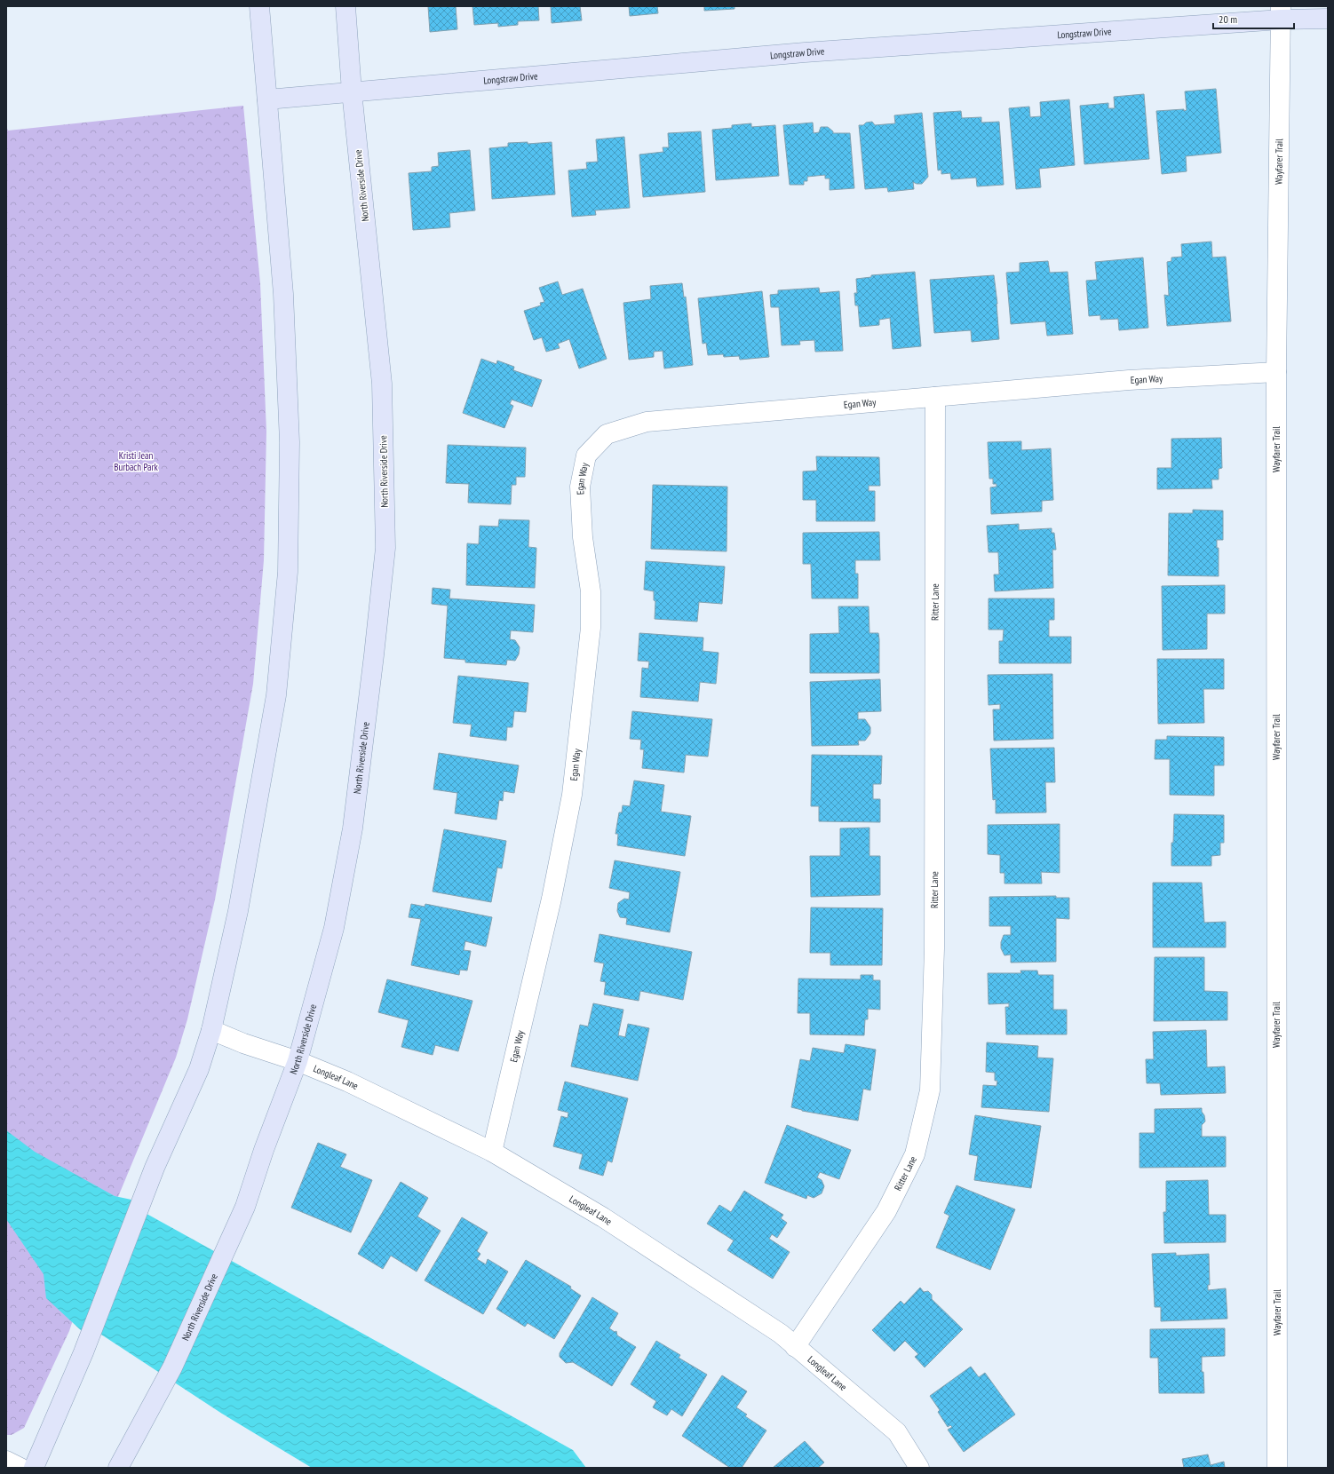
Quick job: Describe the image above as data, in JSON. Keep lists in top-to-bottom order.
{
  "streets": {
    "main road": ["Longstraw Drive", "North Riverside Drive"],
    "street": [
      "Wayfarer Trail",
      "Egan Way",
      "Ritter Lane",
      "Longleaf Lane"
    ]
  },
  "crossings": [
    ["Longstraw Drive", "Wayfarer Trail"],
    ["Longstraw Drive", "North Riverside Drive"],
    ["Wayfarer Trail", "Egan Way"],
    ["North Riverside Drive", "Longleaf Lane"],
    ["Egan Way", "Ritter Lane"],
    ["Egan Way", "Longleaf Lane"],
    ["Ritter Lane", "Longleaf Lane"]
  ],
  "parks": ["Kristi Jean Burbach Park"],
  "scale_bar": "20 m"
}
